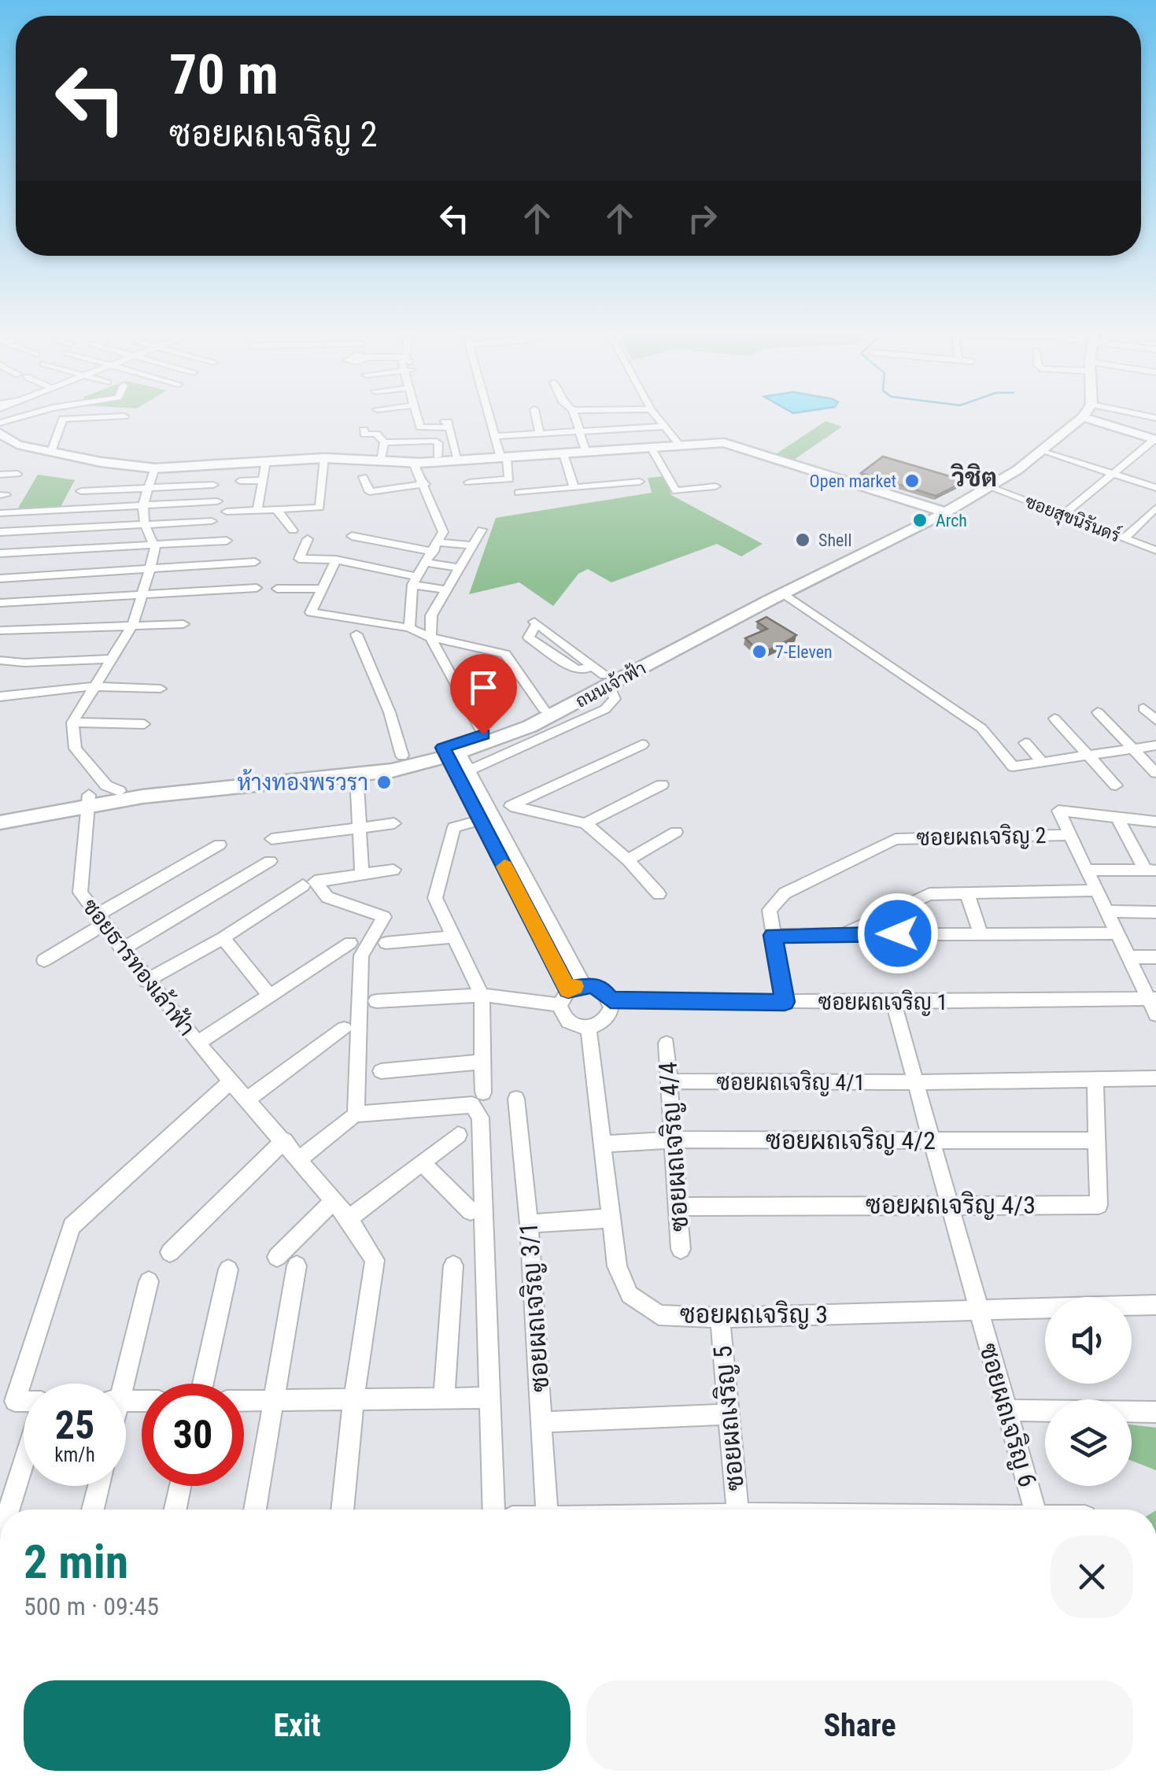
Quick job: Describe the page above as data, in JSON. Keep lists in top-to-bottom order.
{
  "streets": {
    "main road": ["ถนนเจ้าฟ้า"],
    "street": [
      "ซอยสุขนิรันดร์",
      "ซอยผถเจริญ 2",
      "ซอยธารทองเล้าฟ้า",
      "ซอยผถเจริญ 1",
      "ซอยผถเจริญ 4/1",
      "ซอยผถเจริญ 4/2",
      "ซอยผถเจริญ 4/4",
      "ซอยผถเจริญ 4/3",
      "ซอยผถเจริญ 3/1",
      "ซอยผถเจริญ 3",
      "ซอยผถเจริญ 6",
      "ซอยผถเงริญ 5"
    ]
  },
  "crossings": [
    ["ซอยสุขนิรันดร์", "ถนนเจ้าฟ้า"],
    ["ถนนเจ้าฟ้า", "ซอยธารทองเล้าฟ้า"],
    ["ซอยผถเจริญ 2", "ซอยผถเจริญ 1"],
    ["ซอยผถเจริญ 1", "ซอยผถเจริญ 3"],
    ["ซอยผถเจริญ 4/1", "ซอยผถเจริญ 4/4"],
    ["ซอยผถเจริญ 4/1", "ซอยผถเจริญ 4/3"],
    ["ซอยผถเจริญ 4/2", "ซอยผถเจริญ 4/4"],
    ["ซอยผถเจริญ 4/2", "ซอยผถเจริญ 4/3"],
    ["ซอยผถเจริญ 4/2", "ซอยผถเจริญ 3"],
    ["ซอยผถเจริญ 4/4", "ซอยผถเจริญ 4/3"],
    ["ซอยผถเจริญ 3", "ซอยผถเจริญ 6"],
    ["ซอยผถเจริญ 3", "ซอยผถเงริญ 5"]
  ],
  "districts": ["วิชิต"],
  "places": [
    "Open market",
    "Arch",
    "Shell",
    "7-Eleven",
    "ห้างทองพรวรา"
  ],
  "page": {
    "turn": ["70 m", "ซอยผถเจริญ 2"],
    "speed": "25 km/h",
    "limit": "30",
    "heading": ["2 min", "500 m · 09:45"],
    "buttons": ["Exit", "Share"]
  }
}
